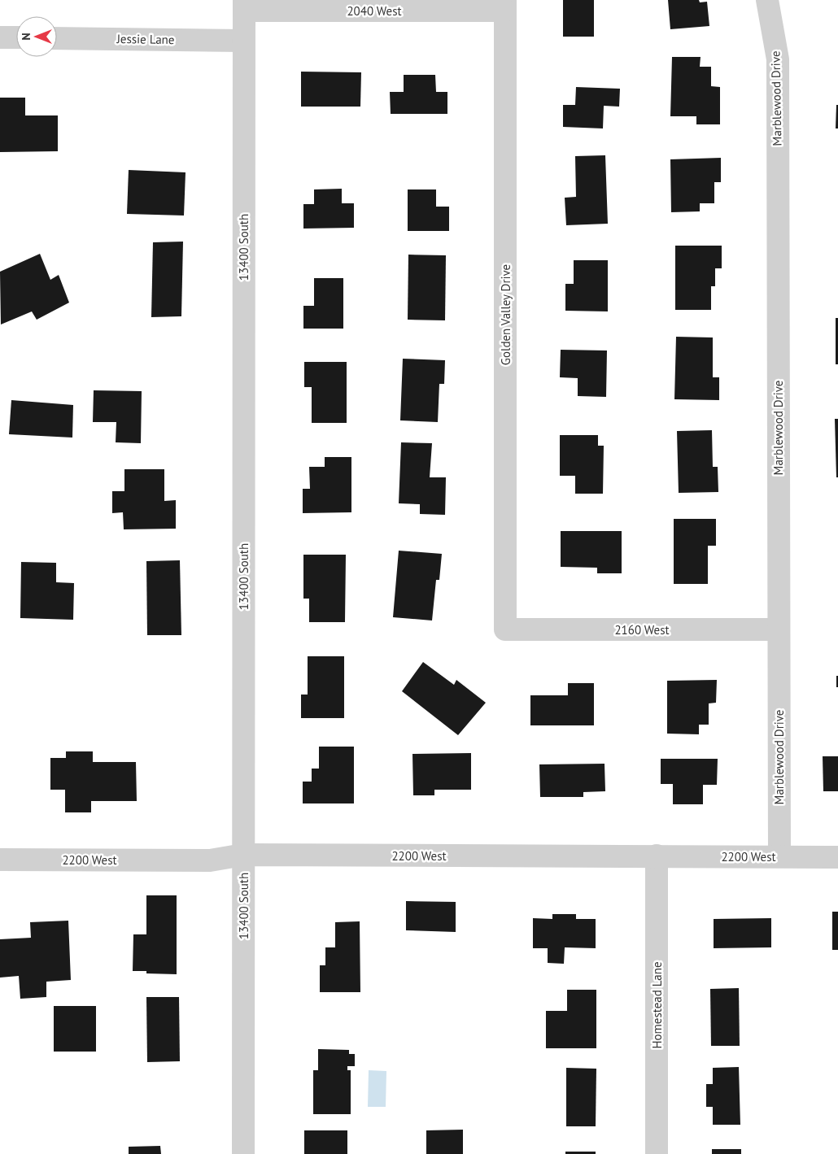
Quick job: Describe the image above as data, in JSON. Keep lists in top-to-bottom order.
{
  "streets": {
    "street": [
      "2040 West",
      "Jessie Lane",
      "Marblewood Drive",
      "13400 South",
      "Golden Valley Drive",
      "2160 West",
      "2200 West",
      "Homestead Lane"
    ]
  },
  "crossings": [
    ["2040 West", "13400 South"],
    ["2040 West", "Golden Valley Drive"],
    ["Jessie Lane", "13400 South"],
    ["Marblewood Drive", "2160 West"],
    ["Marblewood Drive", "2200 West"],
    ["13400 South", "2200 West"],
    ["Golden Valley Drive", "2160 West"],
    ["2200 West", "Homestead Lane"]
  ],
  "north": "left"
}
